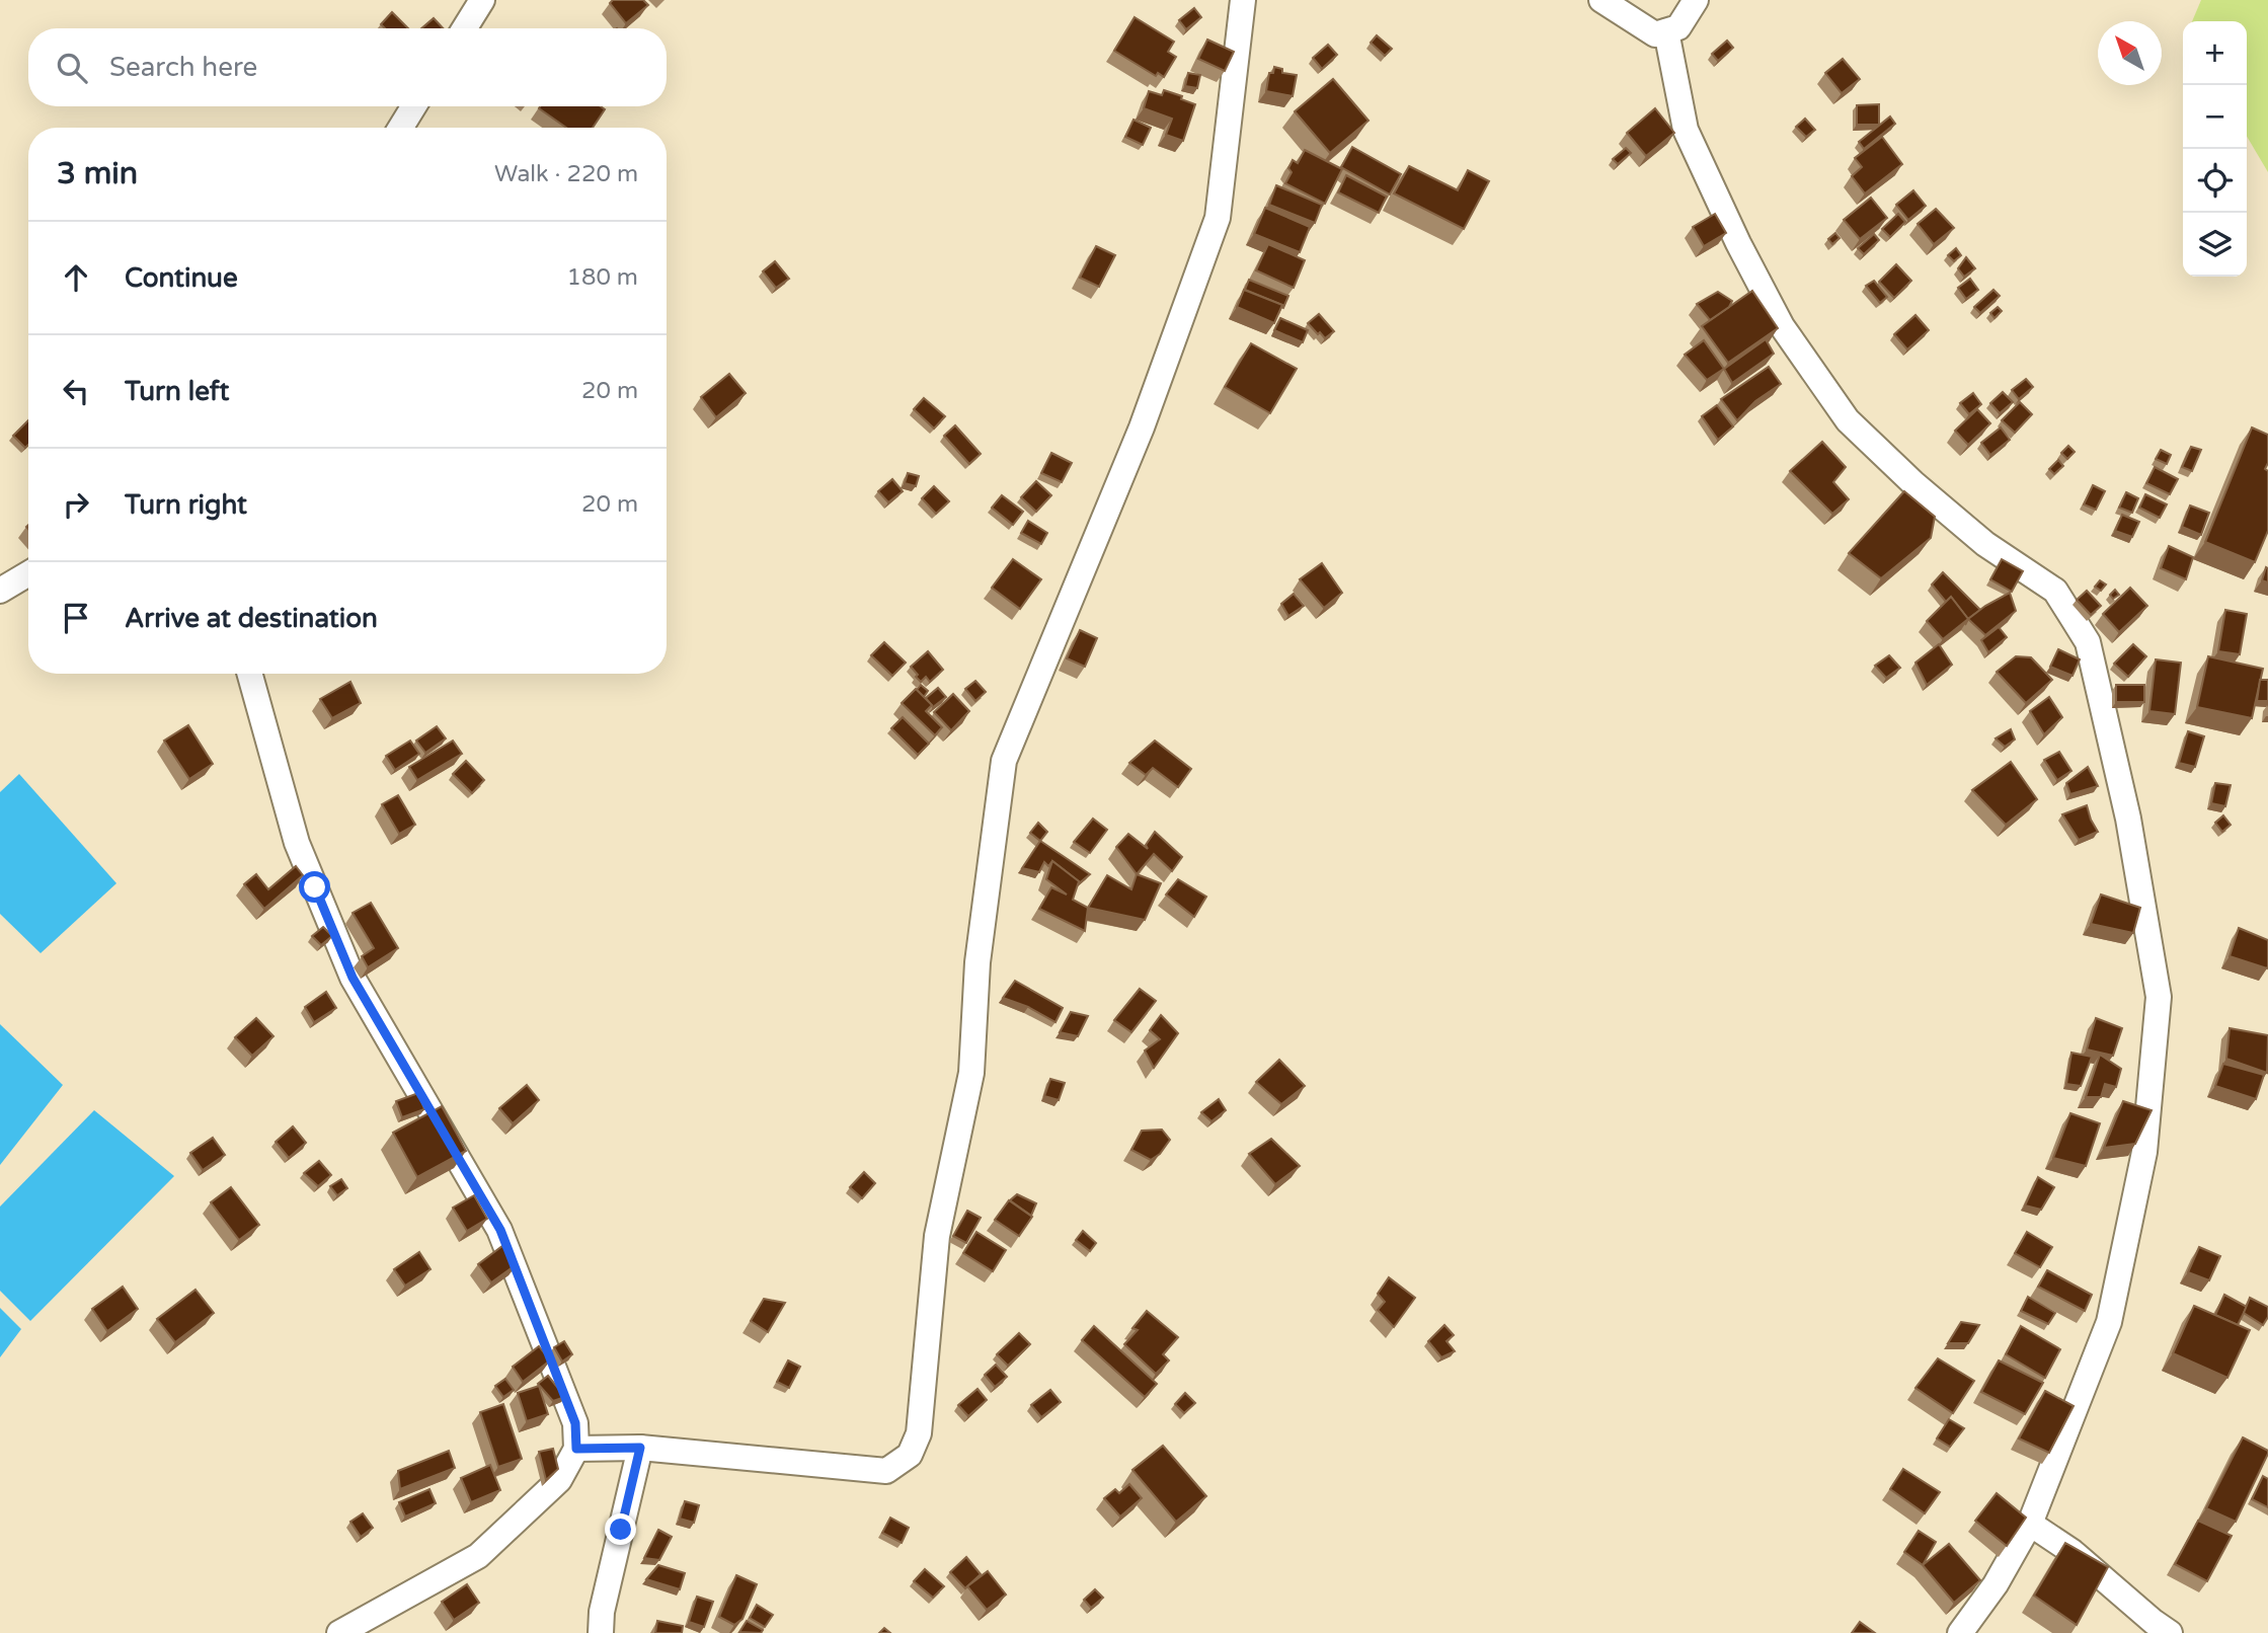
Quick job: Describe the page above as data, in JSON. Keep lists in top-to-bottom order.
{
  "north": "top left",
  "page": {
    "map_buttons": ["+", "−"],
    "search": "Search here",
    "heading": ["3 min", "Walk · 220 m"],
    "list": [
      ["Continue", "180 m"],
      ["Turn left", "20 m"],
      ["Turn right", "20 m"],
      "Arrive at destination"
    ]
  }
}
